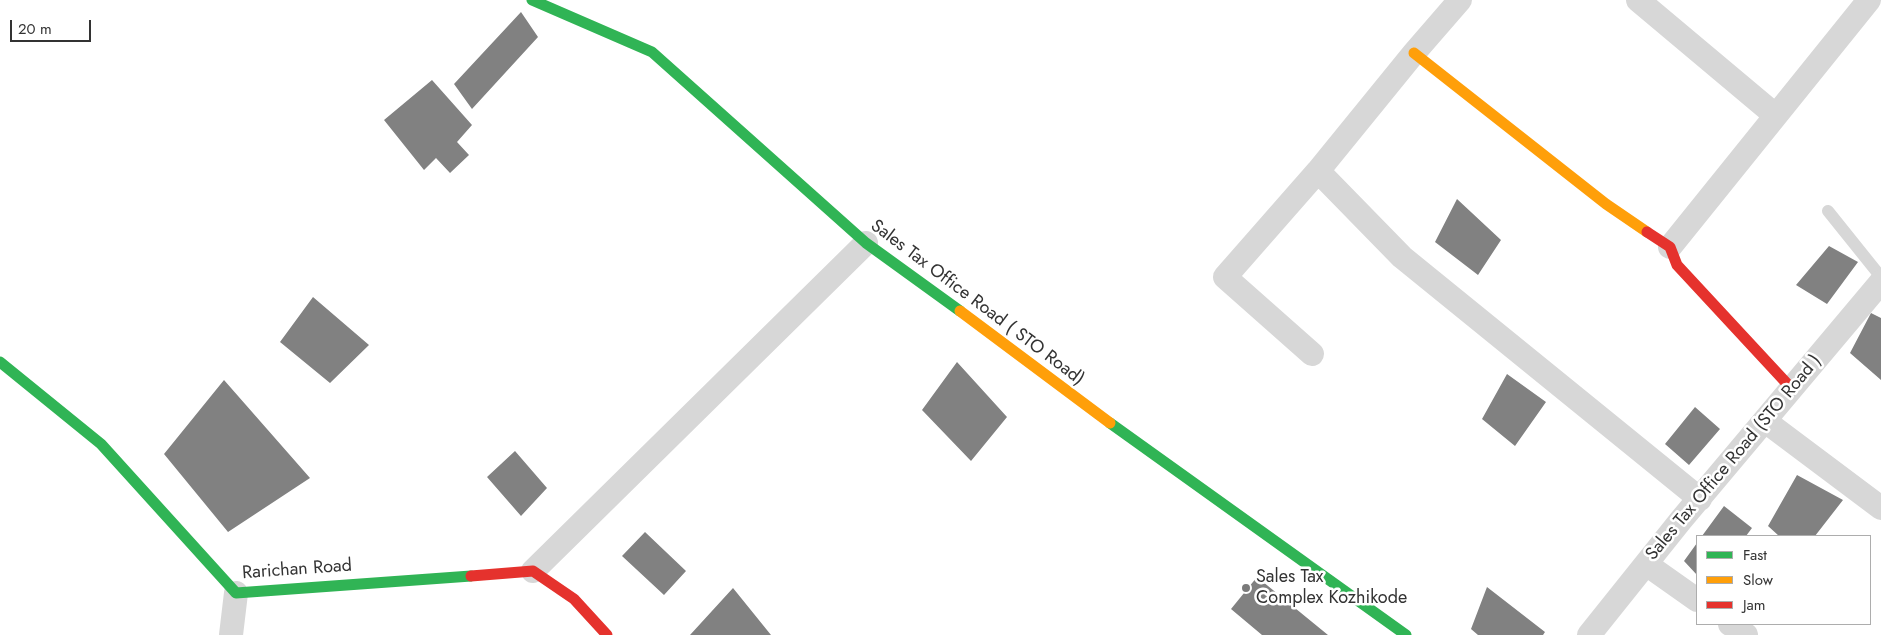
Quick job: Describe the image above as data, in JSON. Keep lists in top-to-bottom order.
{
  "streets": {
    "street": ["Sales Tax Office Road ( STO Road)", "Sales Tax Office Road (STO Road )", "Rarichan Road"]
  },
  "places": ["Sales Tax Complex Kozhikode"],
  "legend": ["Fast", "Slow", "Jam"],
  "scale_bar": "20 m"
}
